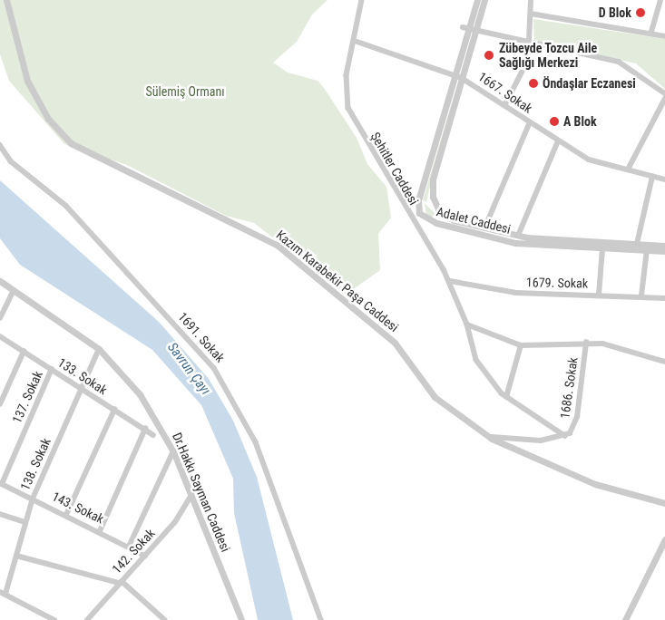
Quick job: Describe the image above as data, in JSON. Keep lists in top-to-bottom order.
{
  "streets": {
    "street": [
      "1667. Sokak",
      "Şehitler Caddesi",
      "Adalet Caddesi",
      "Kazım Karabekir Paşa Caddesi",
      "1679. Sokak",
      "1691. Sokak",
      "133. Sokak",
      "1686. Sokak",
      "137. Sokak",
      "138. Sokak",
      "Dr.Hakkı Sayman Caddesi",
      "143. Sokak",
      "142. Sokak"
    ]
  },
  "crossings": [
    ["1667. Sokak", "Şehitler Caddesi"],
    ["1667. Sokak", "Adalet Caddesi"],
    ["Şehitler Caddesi", "1679. Sokak"],
    ["Şehitler Caddesi", "1686. Sokak"],
    ["Kazım Karabekir Paşa Caddesi", "1686. Sokak"],
    ["133. Sokak", "137. Sokak"],
    ["133. Sokak", "138. Sokak"],
    ["137. Sokak", "143. Sokak"],
    ["138. Sokak", "Dr.Hakkı Sayman Caddesi"],
    ["138. Sokak", "143. Sokak"],
    ["Dr.Hakkı Sayman Caddesi", "142. Sokak"],
    ["143. Sokak", "142. Sokak"]
  ],
  "water": ["Savrun Çayı"],
  "parks": ["Sülemiş Ormanı"],
  "places": [
    "D Blok",
    "Zübeyde Tozcu Aile Sağlığı Merkezi",
    "Öndaşlar Eczanesi",
    "A Blok"
  ]
}
